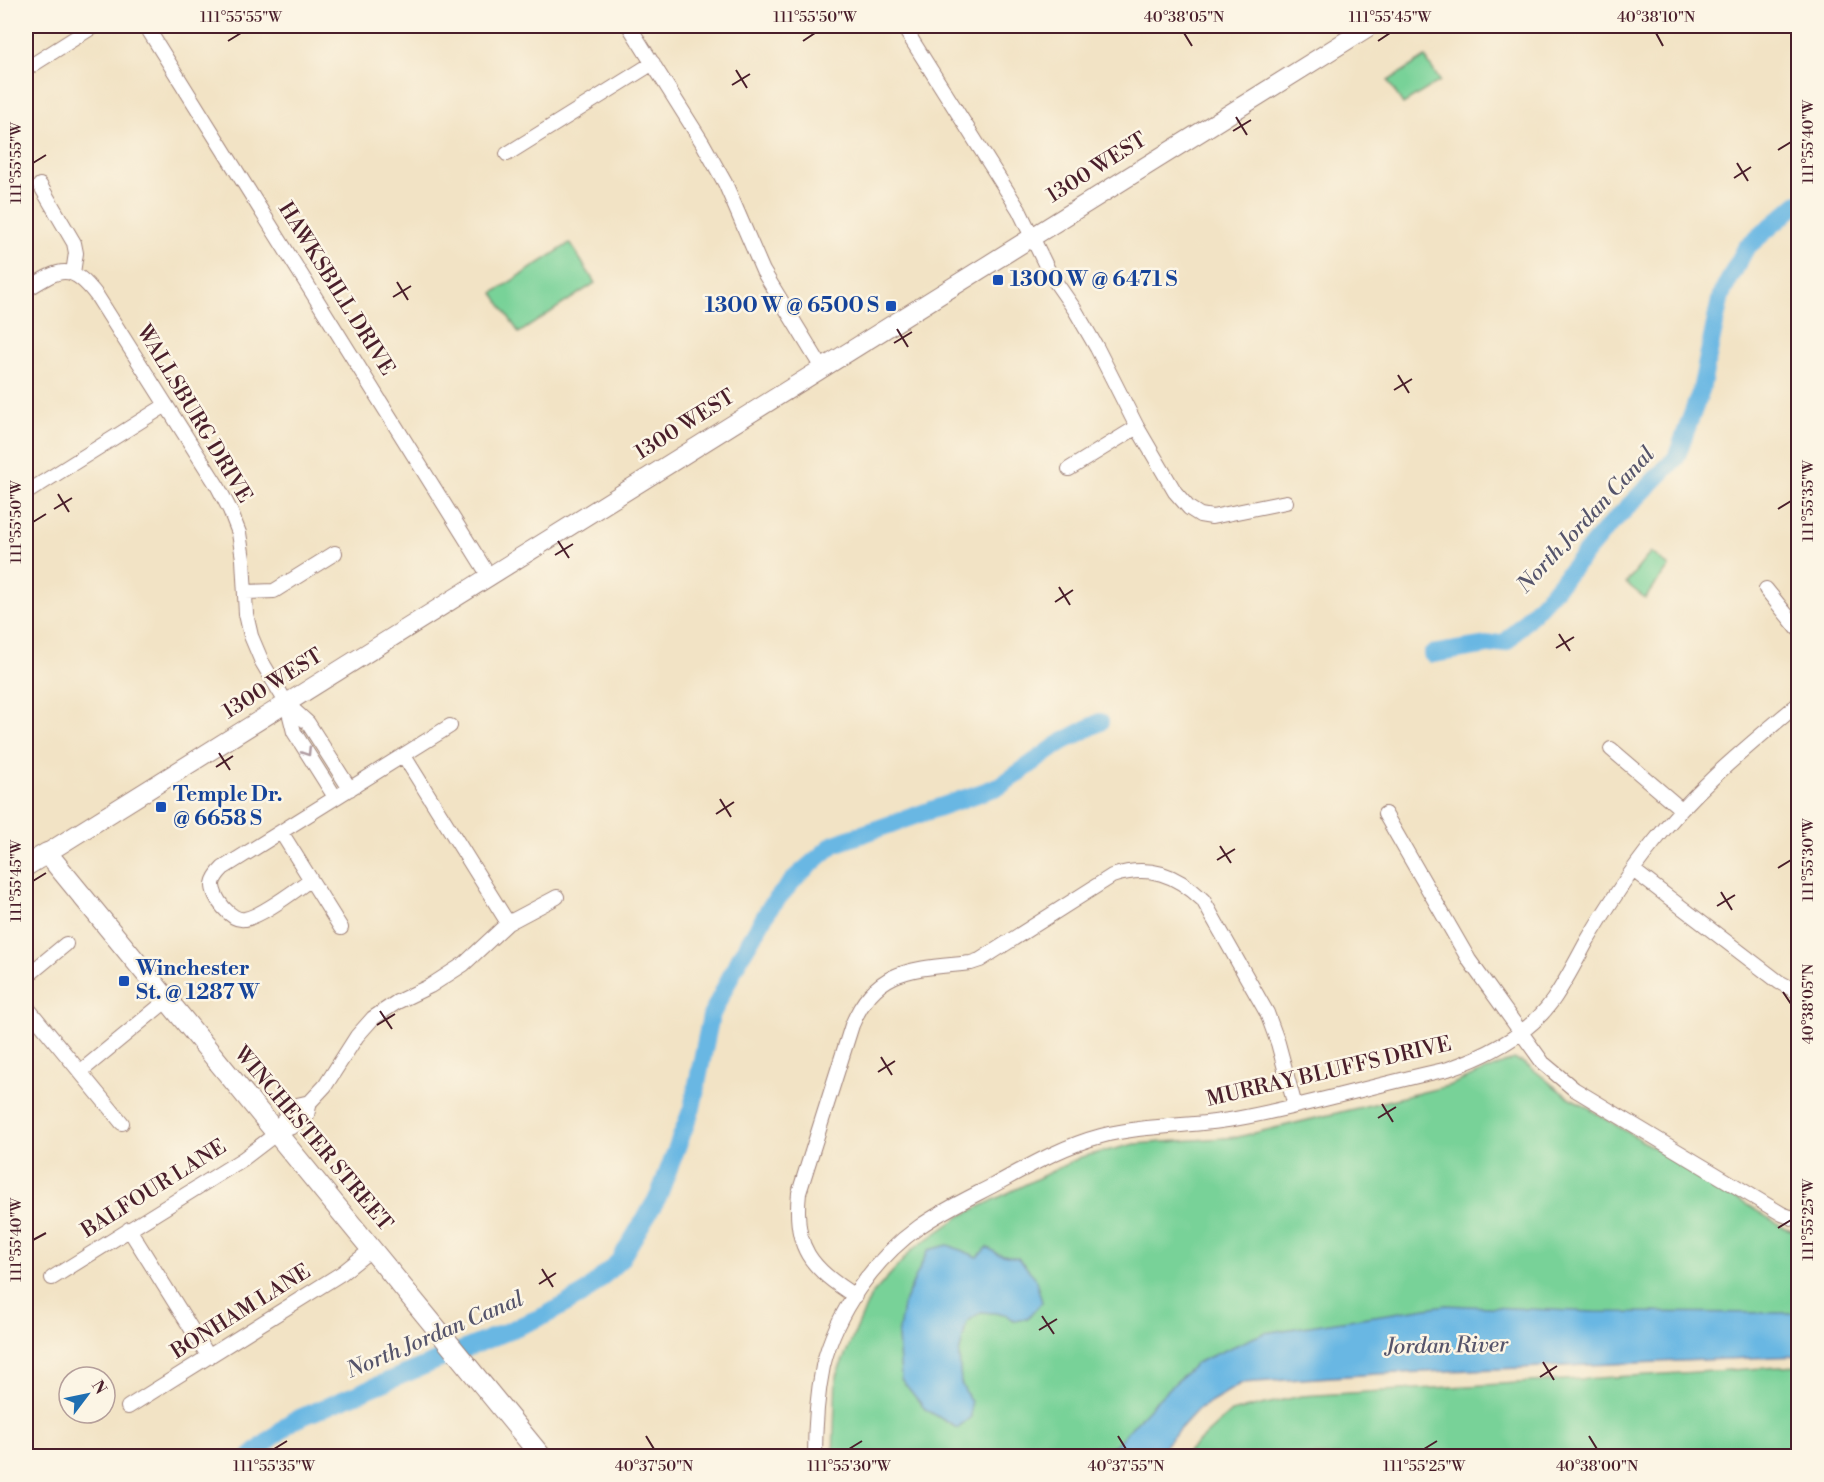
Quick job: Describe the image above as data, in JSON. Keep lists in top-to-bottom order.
{
  "streets": {
    "main road": ["1300 WEST", "WINCHESTER STREET"],
    "street": [
      "HAWKSBILL DRIVE",
      "WALLSBURG DRIVE",
      "MURRAY BLUFFS DRIVE",
      "BALFOUR LANE",
      "BONHAM LANE"
    ]
  },
  "crossings": [
    ["1300 WEST", "HAWKSBILL DRIVE"],
    ["1300 WEST", "WALLSBURG DRIVE"],
    ["1300 WEST", "WINCHESTER STREET"],
    ["WINCHESTER STREET", "BALFOUR LANE"],
    ["WINCHESTER STREET", "BONHAM LANE"]
  ],
  "water": ["North Jordan Canal", "Jordan River"],
  "places": {
    "transit": [
      "1300 W @ 6471 S",
      "1300 W @ 6500 S",
      "Temple Dr. @ 6658 S",
      "Winchester St. @ 1287 W"
    ]
  },
  "north": "top right",
  "coordinates": [
    "111°55'55\"W",
    "111°55'50\"W",
    "40°38'05\"N",
    "111°55'45\"W",
    "40°38'10\"N",
    "111°55'40\"W",
    "111°55'35\"W",
    "111°55'30\"W",
    "111°55'25\"W",
    "40°37'50\"N",
    "40°37'55\"N",
    "40°38'00\"N"
  ]
}
